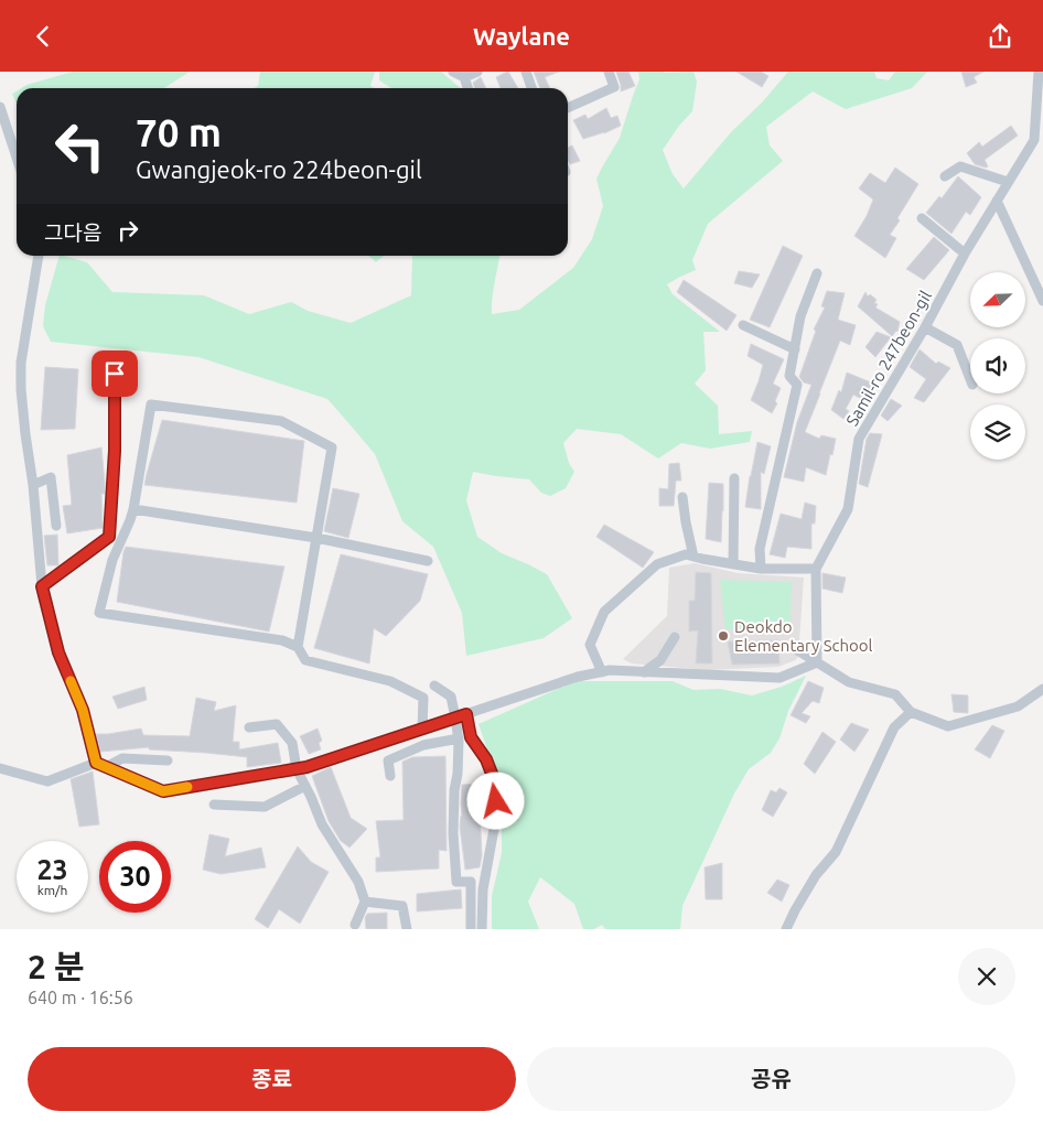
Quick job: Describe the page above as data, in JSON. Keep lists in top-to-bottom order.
{
  "streets": {
    "street": ["Samil-ro 247beon-gil"]
  },
  "places": ["Deokdo Elementary School"],
  "north": "bottom left",
  "page": {
    "header": "Waylane",
    "turn": ["70 m", "Gwangjeok-ro 224beon-gil"],
    "then": "그다음",
    "speed": "23 km/h",
    "limit": "30",
    "heading": ["2 분", "640 m · 16:56"],
    "buttons": ["종료", "공유"]
  }
}
